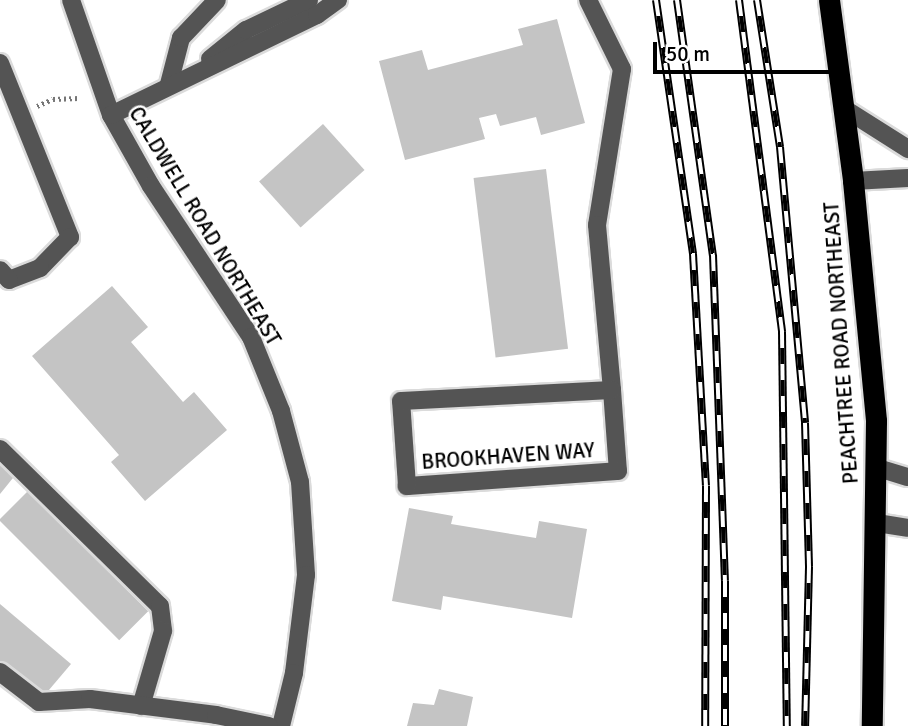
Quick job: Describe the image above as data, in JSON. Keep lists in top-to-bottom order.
{
  "streets": {
    "highway": ["PEACHTREE ROAD NORTHEAST"],
    "street": ["CALDWELL ROAD NORTHEAST", "BROOKHAVEN WAY"]
  },
  "scale_bar": "50 m"
}
